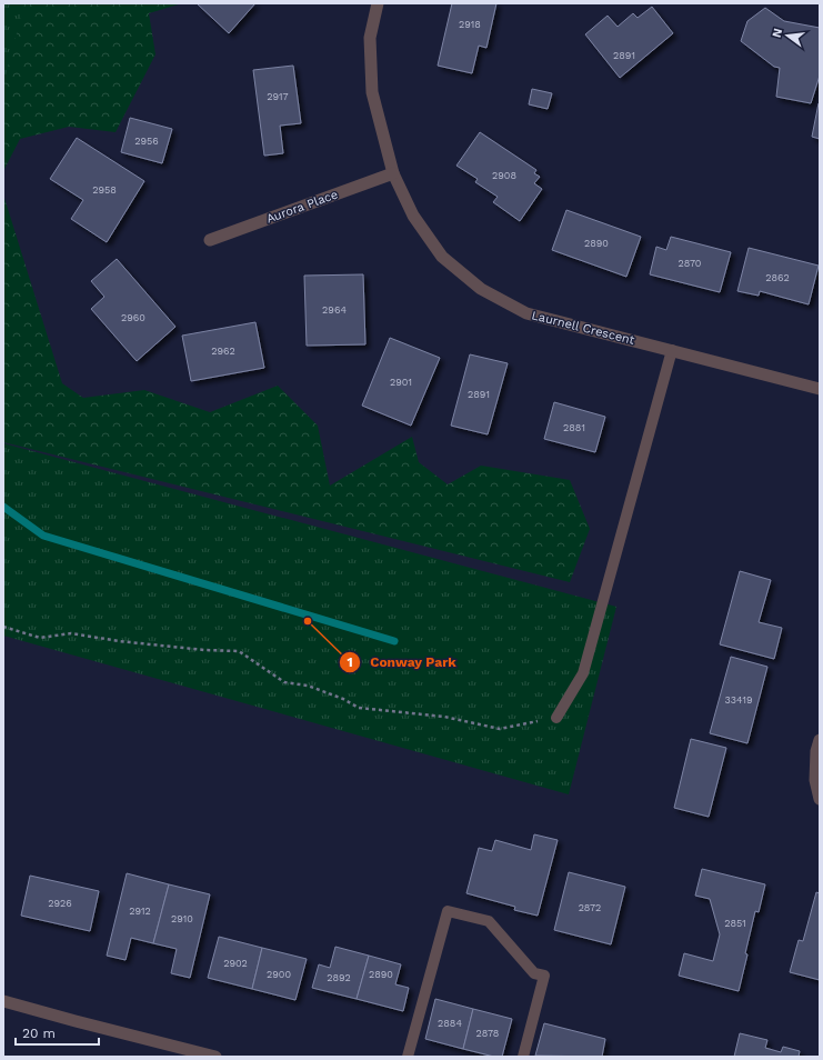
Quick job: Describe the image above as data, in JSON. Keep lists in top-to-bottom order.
{
  "streets": {
    "street": ["Aurora Place", "Laurnell Crescent"]
  },
  "crossings": [
    ["Aurora Place", "Laurnell Crescent"]
  ],
  "places": ["Conway Park"],
  "house_numbers": [
    "2918",
    "2891",
    "2917",
    "2956",
    "2908",
    "2958",
    "2890",
    "2870",
    "2862",
    "2964",
    "2960",
    "2962",
    "2901",
    "2891",
    "2881",
    "33419",
    "2926",
    "2872",
    "2912",
    "2910",
    "2851",
    "2902",
    "2900",
    "2890",
    "2892",
    "2884",
    "2878"
  ],
  "scale_bar": "20 m",
  "north": "left"
}
